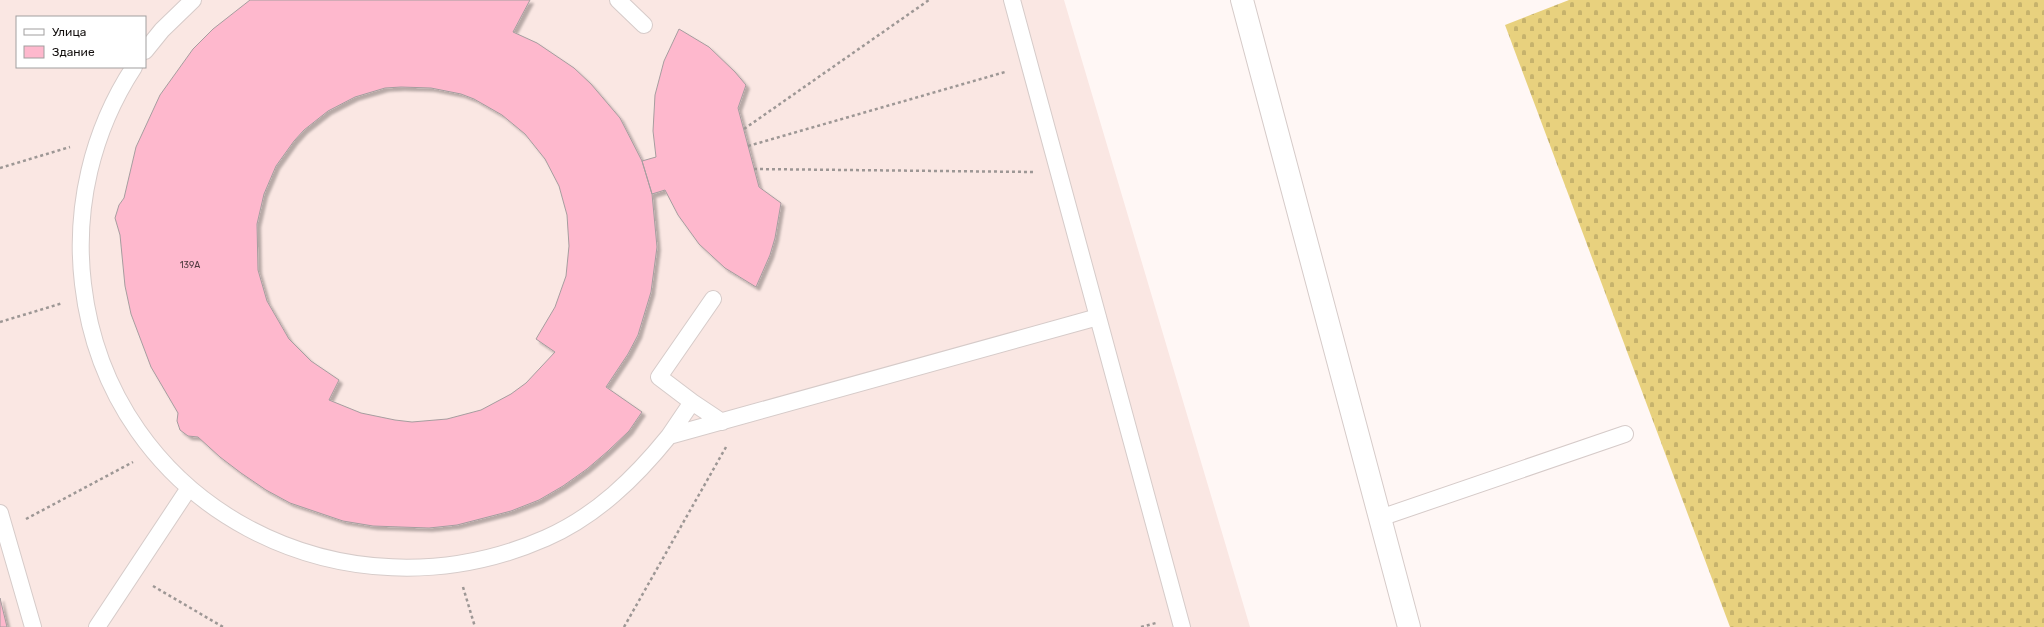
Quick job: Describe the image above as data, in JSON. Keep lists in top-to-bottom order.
{
  "house_numbers": ["139А"],
  "legend": ["Улица", "Здание"]
}
